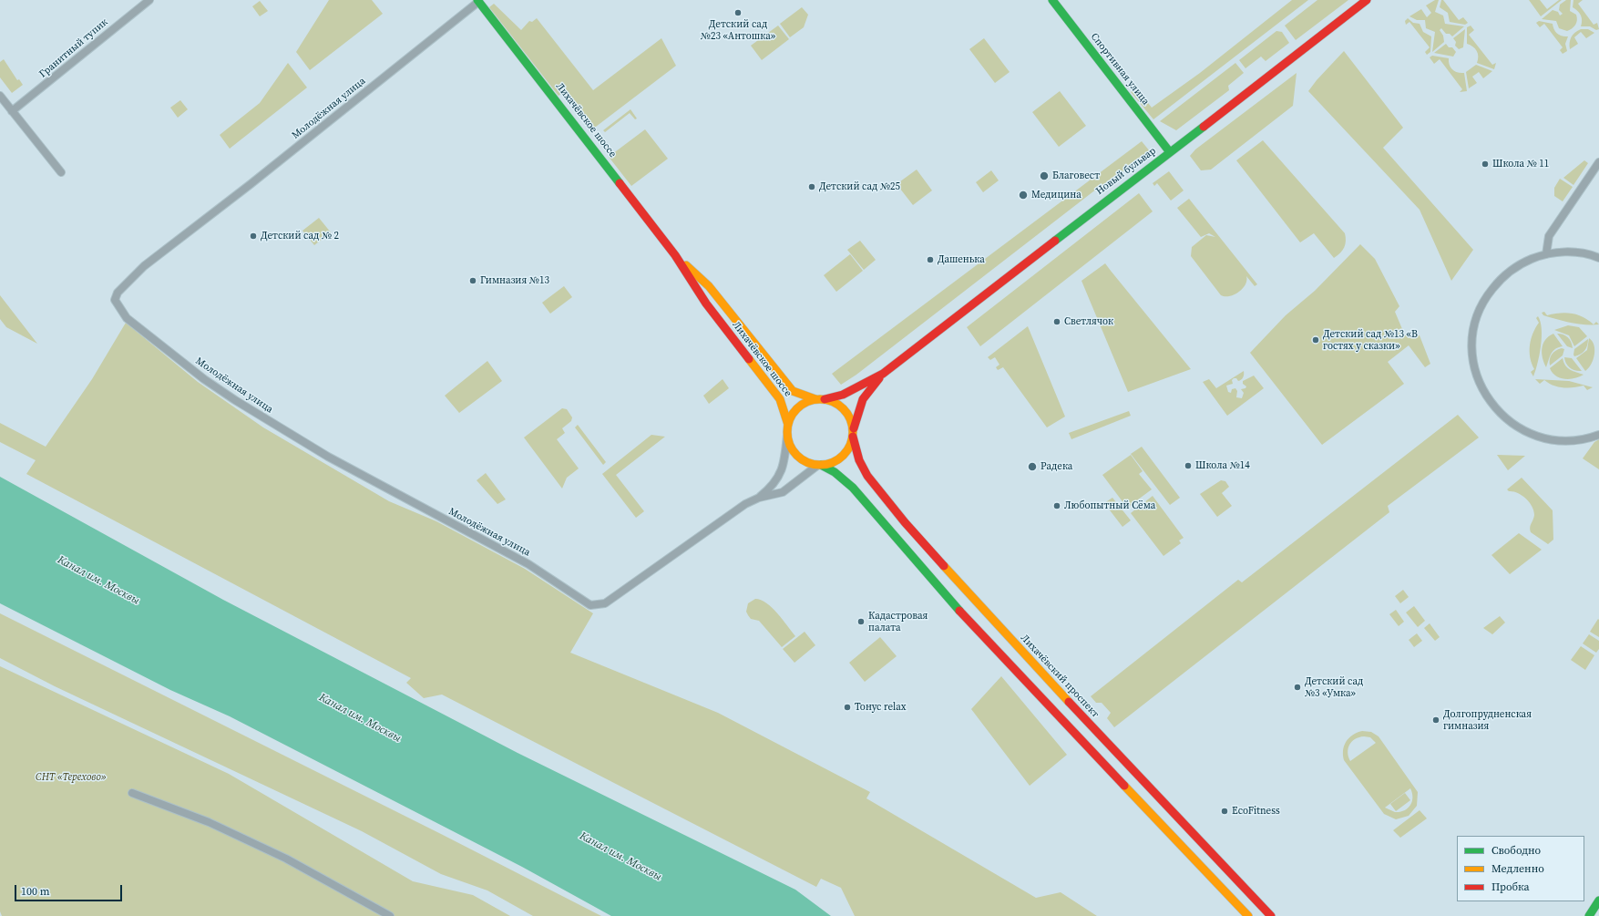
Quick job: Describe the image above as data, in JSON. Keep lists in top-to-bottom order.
{
  "streets": {
    "main road": [
      "Спортивная улица",
      "Лихачёвское шоссе",
      "Новый бульвар",
      "Лихачёвский проспект"
    ],
    "street": ["Гранитный тупик", "Молодёжная улица"]
  },
  "crossings": [
    ["Спортивная улица", "Новый бульвар"],
    ["Молодёжная улица", "Лихачёвское шоссе"],
    ["Молодёжная улица", "Новый бульвар"],
    ["Молодёжная улица", "Лихачёвский проспект"],
    ["Лихачёвское шоссе", "Новый бульвар"],
    ["Лихачёвское шоссе", "Лихачёвский проспект"],
    ["Новый бульвар", "Лихачёвский проспект"]
  ],
  "water": ["Канал им. Москвы"],
  "parks": ["СНТ «Терехово»"],
  "places": [
    "Детский сад №23 «Антошка»",
    "Школа № 11",
    "Благовест",
    "Детский сад №25",
    "Медицина",
    "Детский сад № 2",
    "Дашенька",
    "Гимназия №13",
    "Светлячок",
    "Детский сад №13 «В гостях у сказки»",
    "Школа №14",
    "Радека",
    "Любопытный Сёма",
    "Кадастровая палата",
    "Детский сад №3 «Умка»",
    "Тонус relax",
    "Долгопрудненская гимназия",
    "EcoFitness"
  ],
  "legend": ["Свободно", "Медленно", "Пробка"],
  "scale_bar": "100 m"
}
